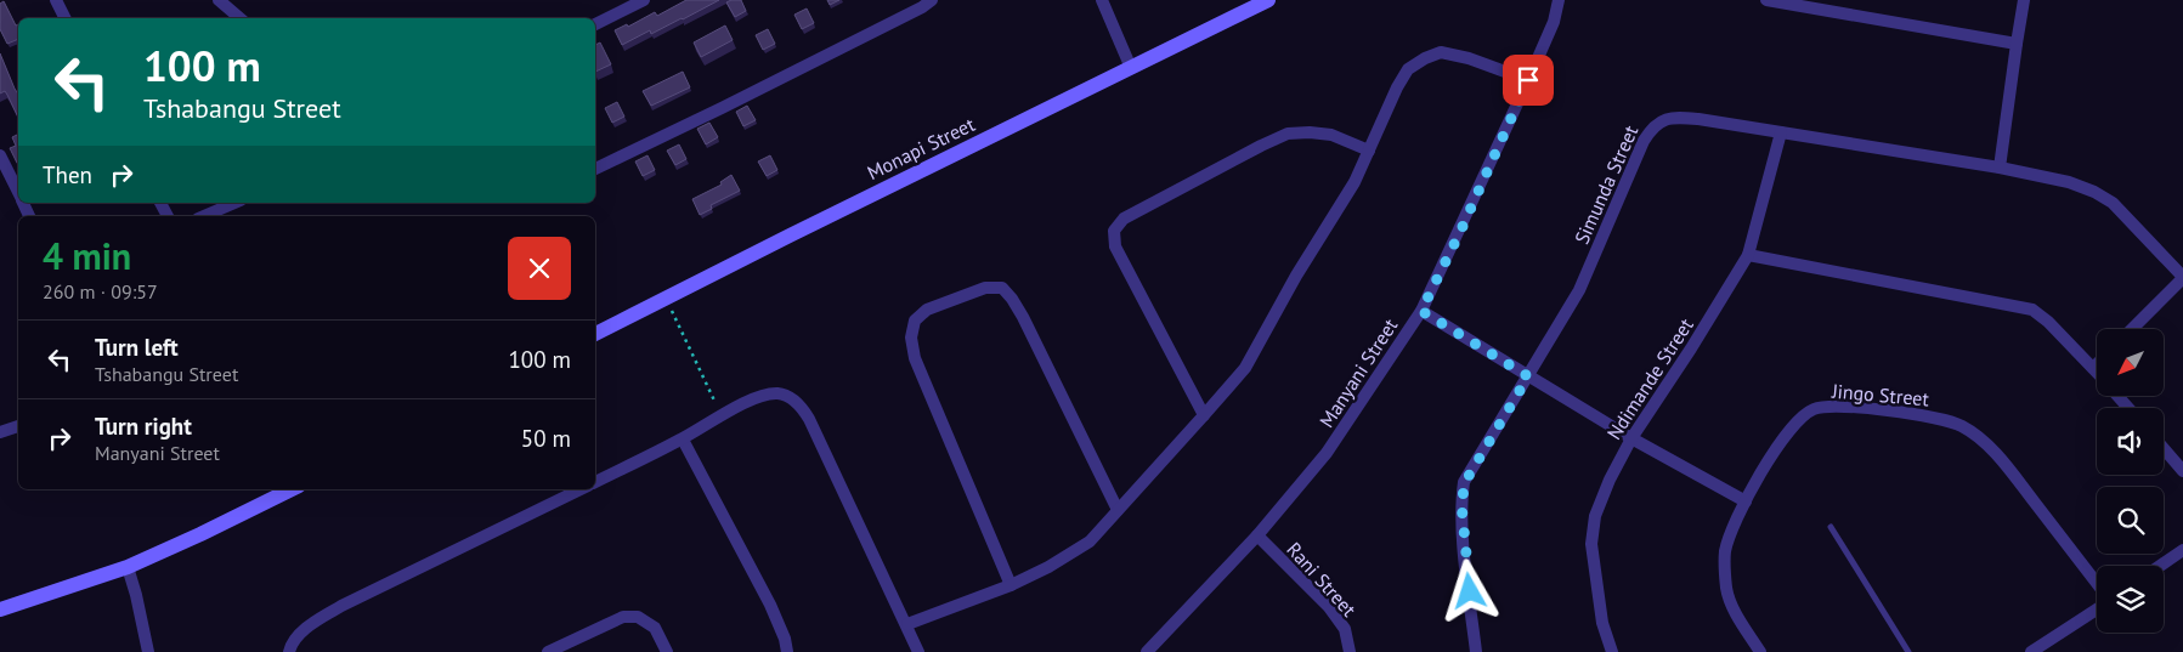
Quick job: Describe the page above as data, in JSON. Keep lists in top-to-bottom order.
{
  "streets": {
    "street": [
      "Monapi Street",
      "Simunda Street",
      "Manyani Street",
      "Ndimande Street",
      "Jingo Street",
      "Rani Street"
    ]
  },
  "crossings": [
    ["Simunda Street", "Ndimande Street"],
    ["Manyani Street", "Rani Street"]
  ],
  "north": "bottom left",
  "page": {
    "turn": ["100 m", "Tshabangu Street"],
    "then": "Then",
    "heading": ["4 min", "260 m · 09:57"],
    "list": [
      {
        "name": "Turn left",
        "note": "Tshabangu Street",
        "value": "100 m"
      },
      {
        "name": "Turn right",
        "note": "Manyani Street",
        "value": "50 m"
      }
    ]
  }
}
